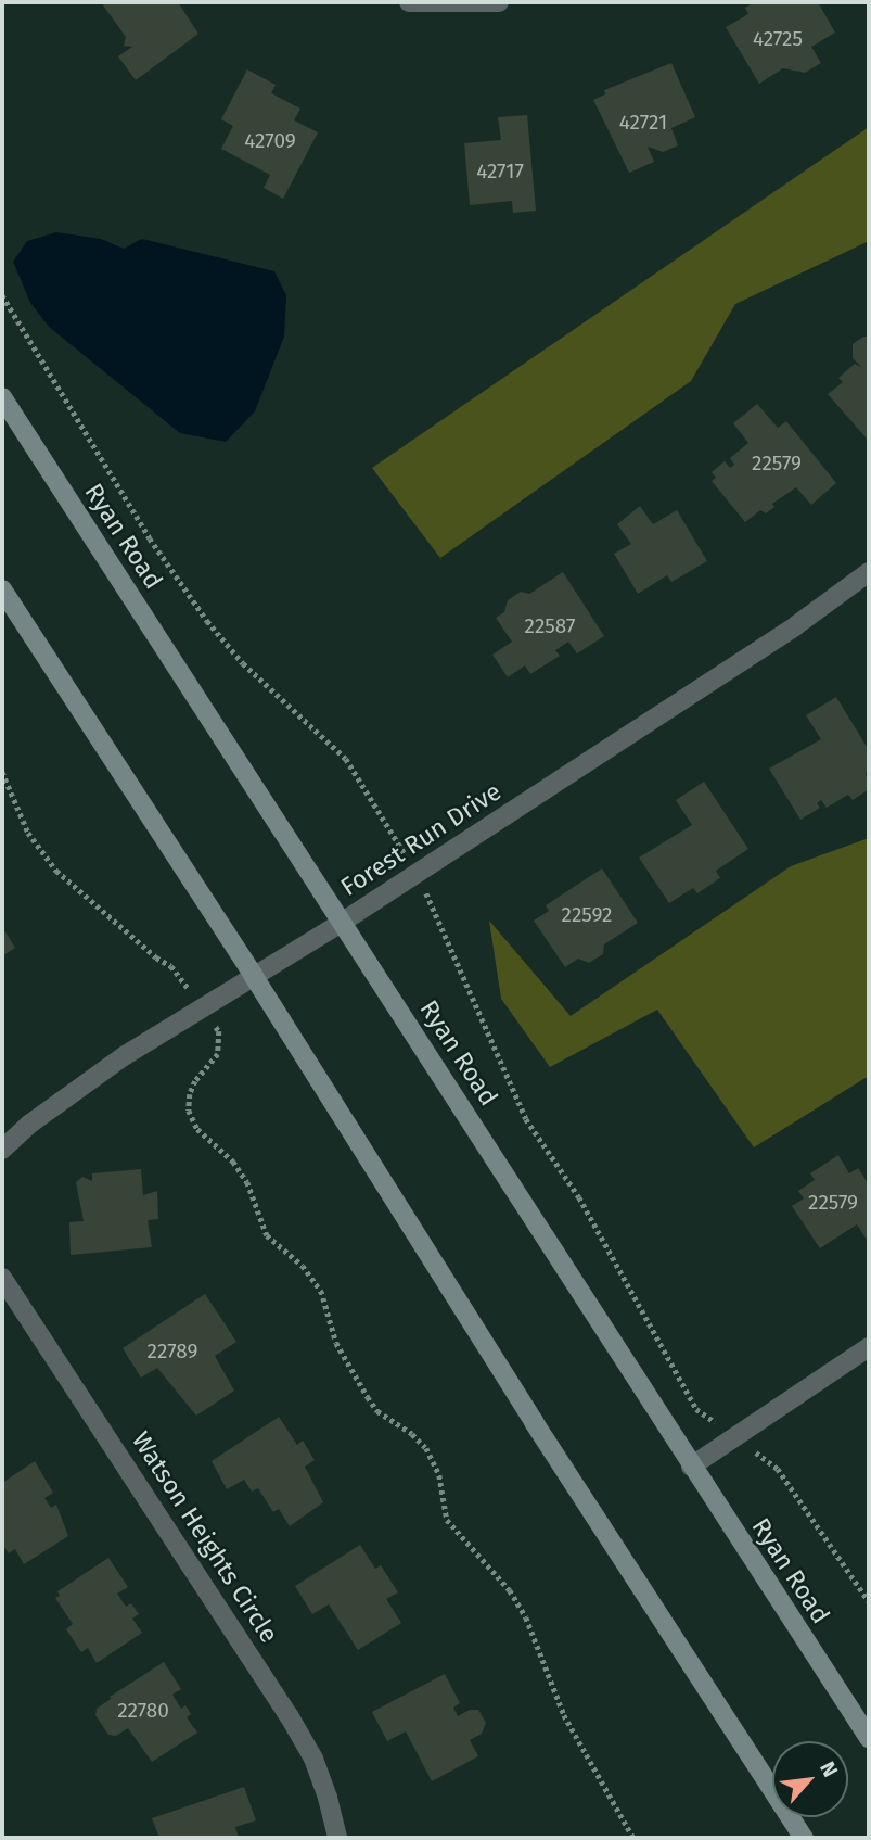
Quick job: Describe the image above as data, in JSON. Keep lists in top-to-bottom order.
{
  "streets": {
    "main road": ["Ryan Road"],
    "street": ["Forest Run Drive", "Watson Heights Circle"]
  },
  "crossings": [
    ["Ryan Road", "Forest Run Drive"]
  ],
  "house_numbers": [
    "42725",
    "42721",
    "42709",
    "42717",
    "22579",
    "22587",
    "22592",
    "22579",
    "22789",
    "22780"
  ],
  "north": "top right"
}
